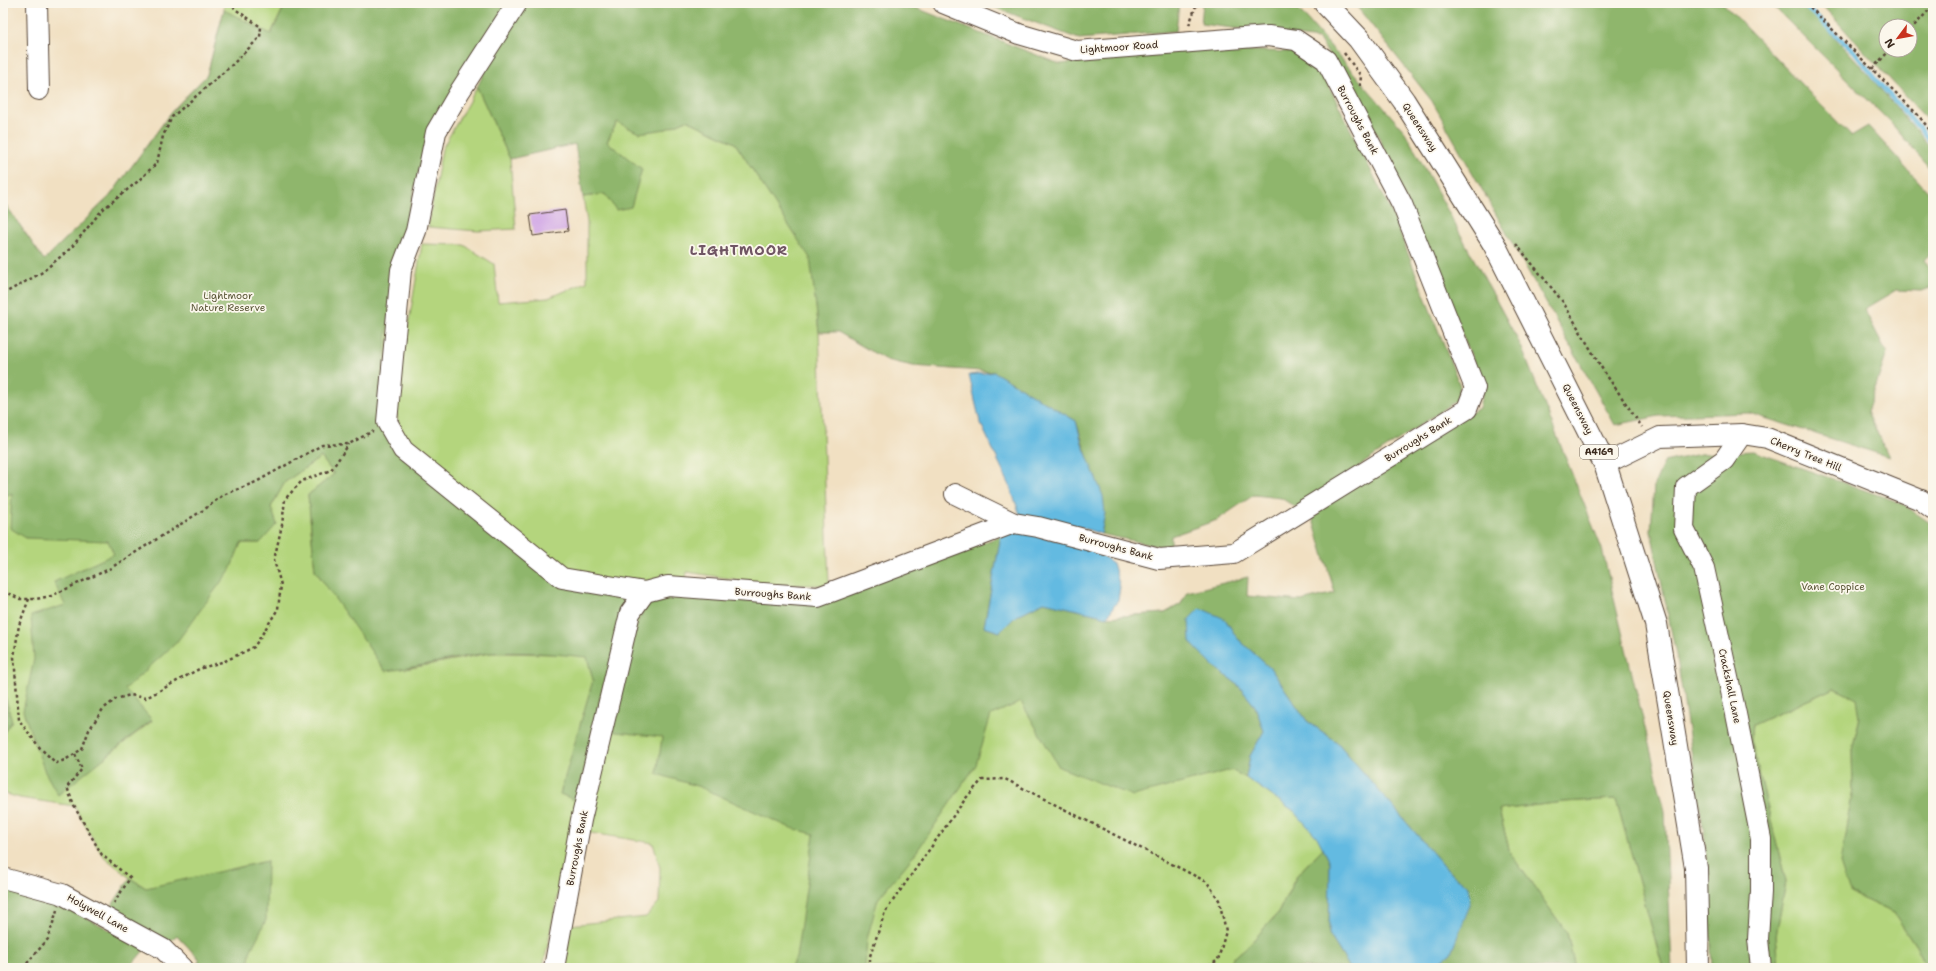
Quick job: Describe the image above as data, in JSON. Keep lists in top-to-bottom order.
{
  "streets": {
    "main road": ["Queensway", "A4169"],
    "street": [
      "Lightmoor Road",
      "Burroughs Bank",
      "Cherry Tree Hill",
      "Crackshall Lane",
      "Holywell Lane"
    ]
  },
  "crossings": [
    ["Lightmoor Road", "Burroughs Bank"],
    ["Queensway", "Cherry Tree Hill"],
    ["Cherry Tree Hill", "Crackshall Lane"]
  ],
  "districts": ["LIGHTMOOR"],
  "parks": ["Lightmoor Nature Reserve", "Vane Coppice"],
  "north": "bottom left"
}
